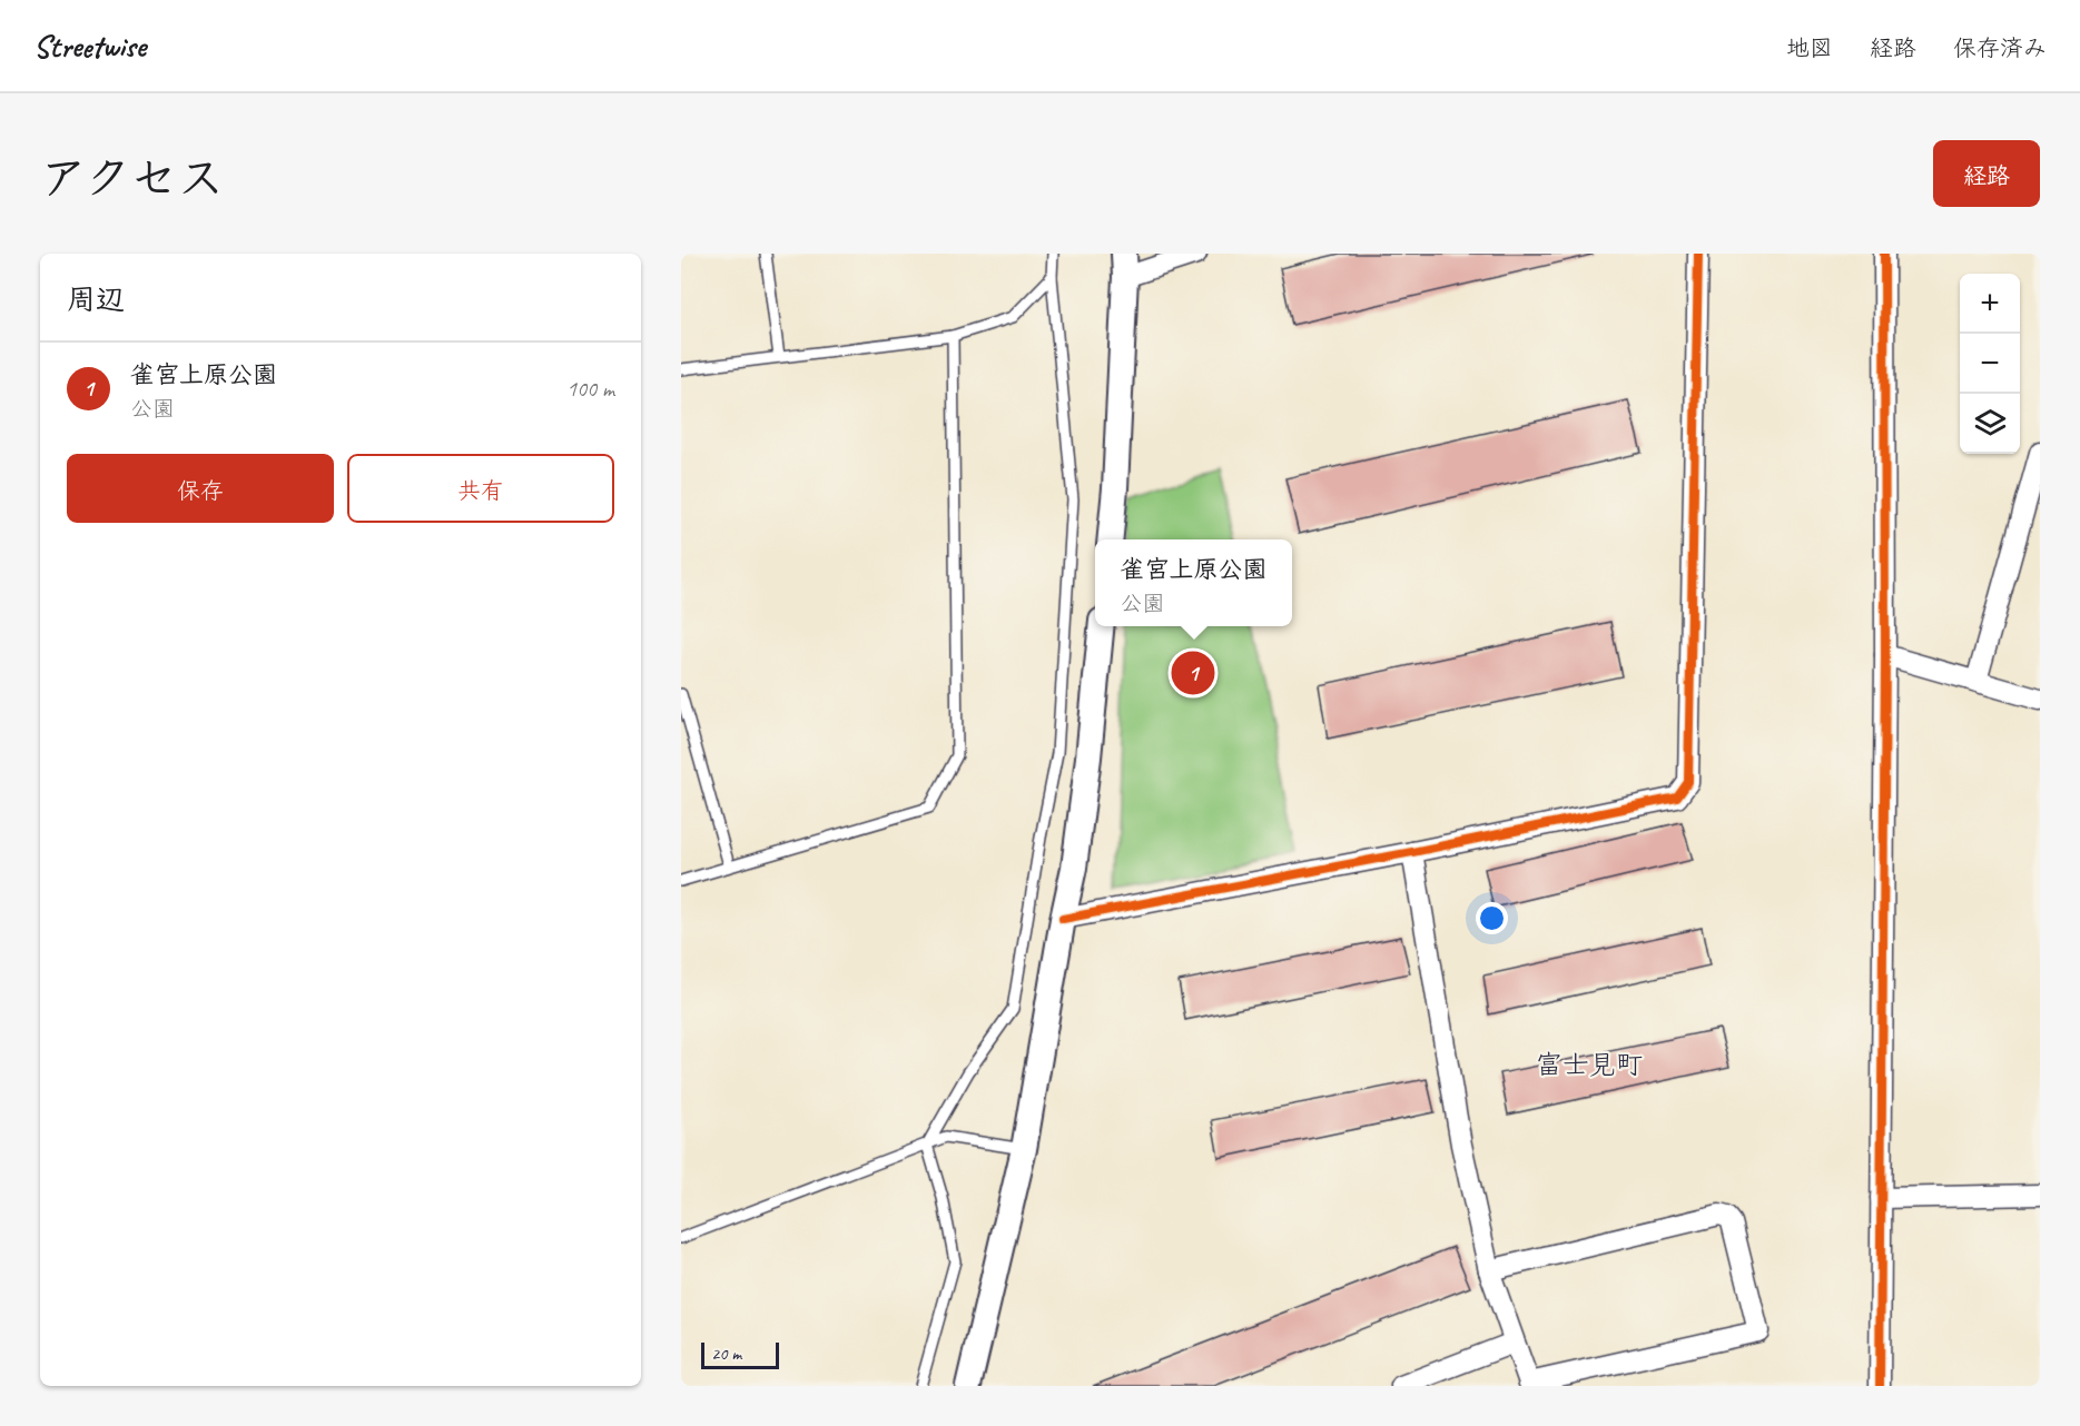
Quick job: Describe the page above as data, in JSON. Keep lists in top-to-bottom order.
{
  "districts": ["富士見町"],
  "scale_bar": "20 m",
  "page": {
    "header": "Streetwise",
    "nav": ["地図", "経路", "保存済み"],
    "title": "アクセス",
    "buttons": [
      "経路",
      ["保存", "共有"]
    ],
    "heading": "周辺",
    "map_buttons": ["+", "−"],
    "list": [
      {
        "mark": "1",
        "name": "雀宮上原公園",
        "note": "公園",
        "value": "100 m"
      }
    ],
    "popup": ["雀宮上原公園", "公園"],
    "pins": "1",
    "scale": "20 m"
  }
}
